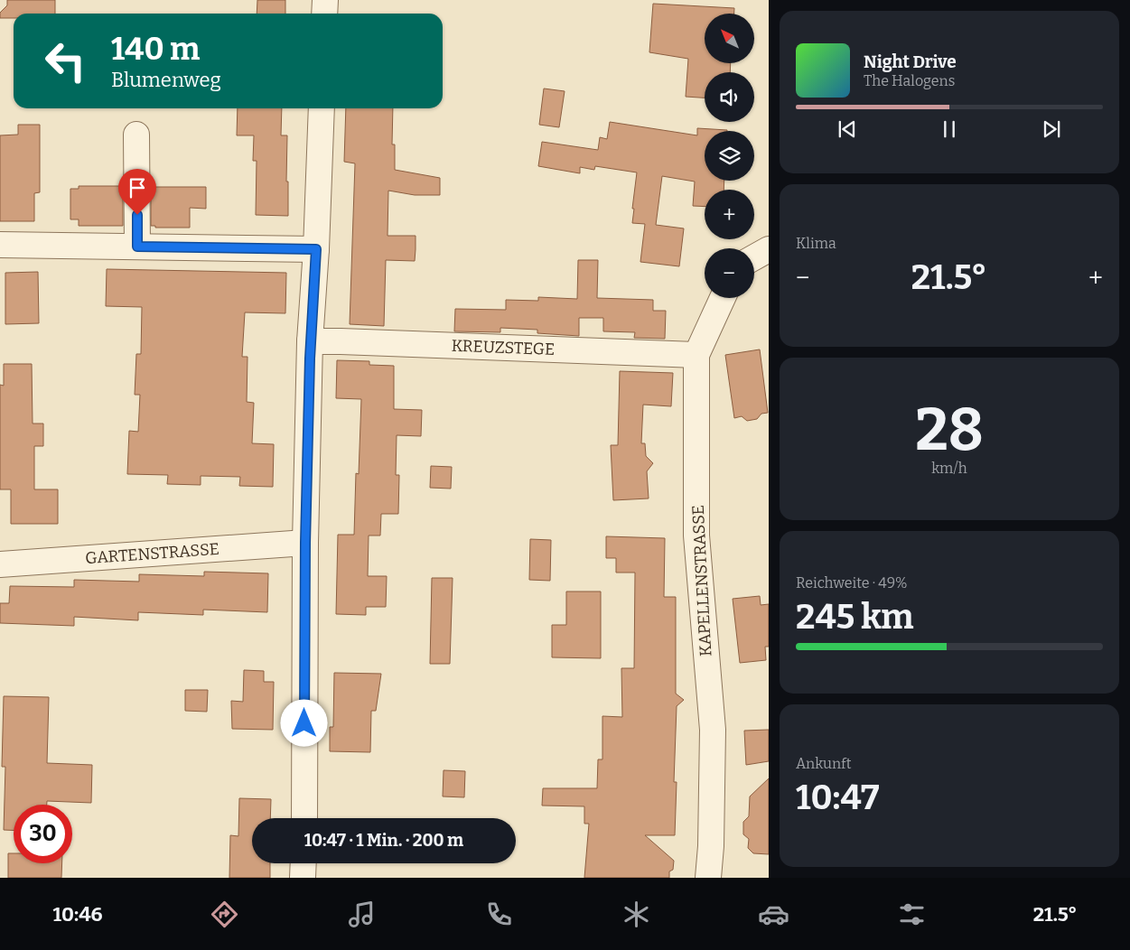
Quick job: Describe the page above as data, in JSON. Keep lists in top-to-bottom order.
{
  "streets": {
    "street": ["KREUZSTEGE", "GARTENSTRASSE", "KAPELLENSTRASSE"]
  },
  "crossings": [
    ["KREUZSTEGE", "KAPELLENSTRASSE"]
  ],
  "north": "top left",
  "page": {
    "map_buttons": ["+", "−"],
    "turn": ["140 m", "Blumenweg"],
    "song": ["Night Drive", "The Halogens"],
    "tile": [
      "Klima",
      ["28", "km/h"],
      ["Reichweite · 49%", "245 km"],
      ["Ankunft", "10:47"]
    ],
    "heat": ["−", "21.5°", "+"],
    "limit": "30",
    "trip": "10:47 · 1 Min. · 200 m",
    "tabs": ["10:46", "21.5°"]
  }
}
